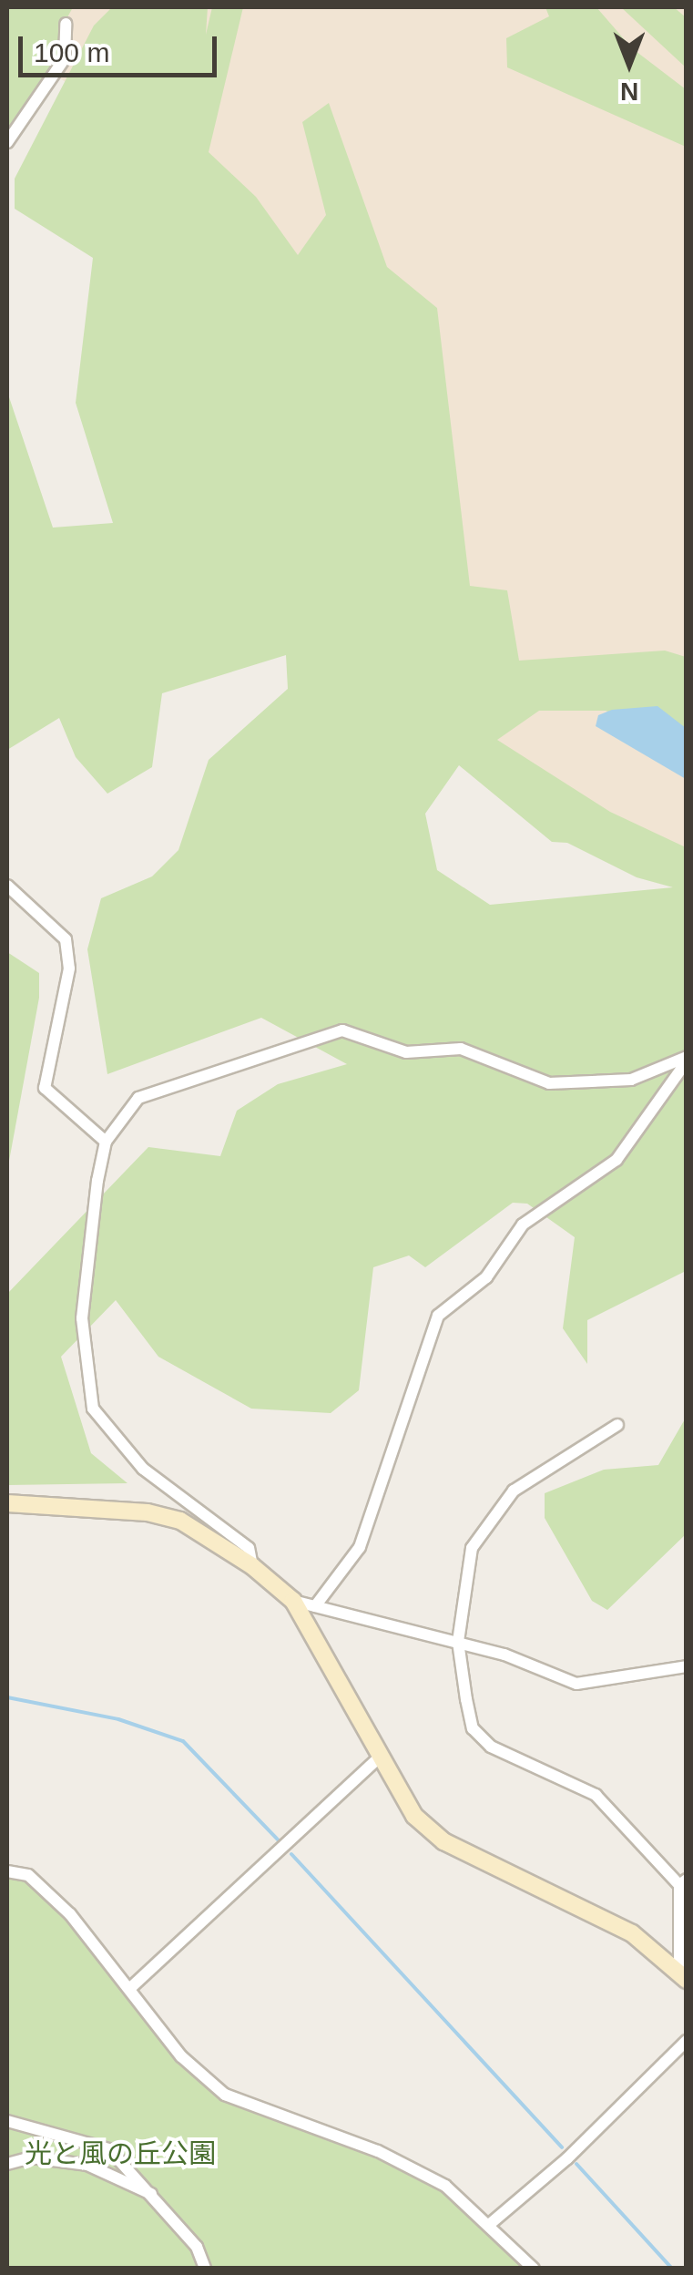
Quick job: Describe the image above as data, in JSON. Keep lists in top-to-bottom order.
{
  "parks": ["光と風の丘公園"],
  "scale_bar": "100 m",
  "north": "bottom"
}
